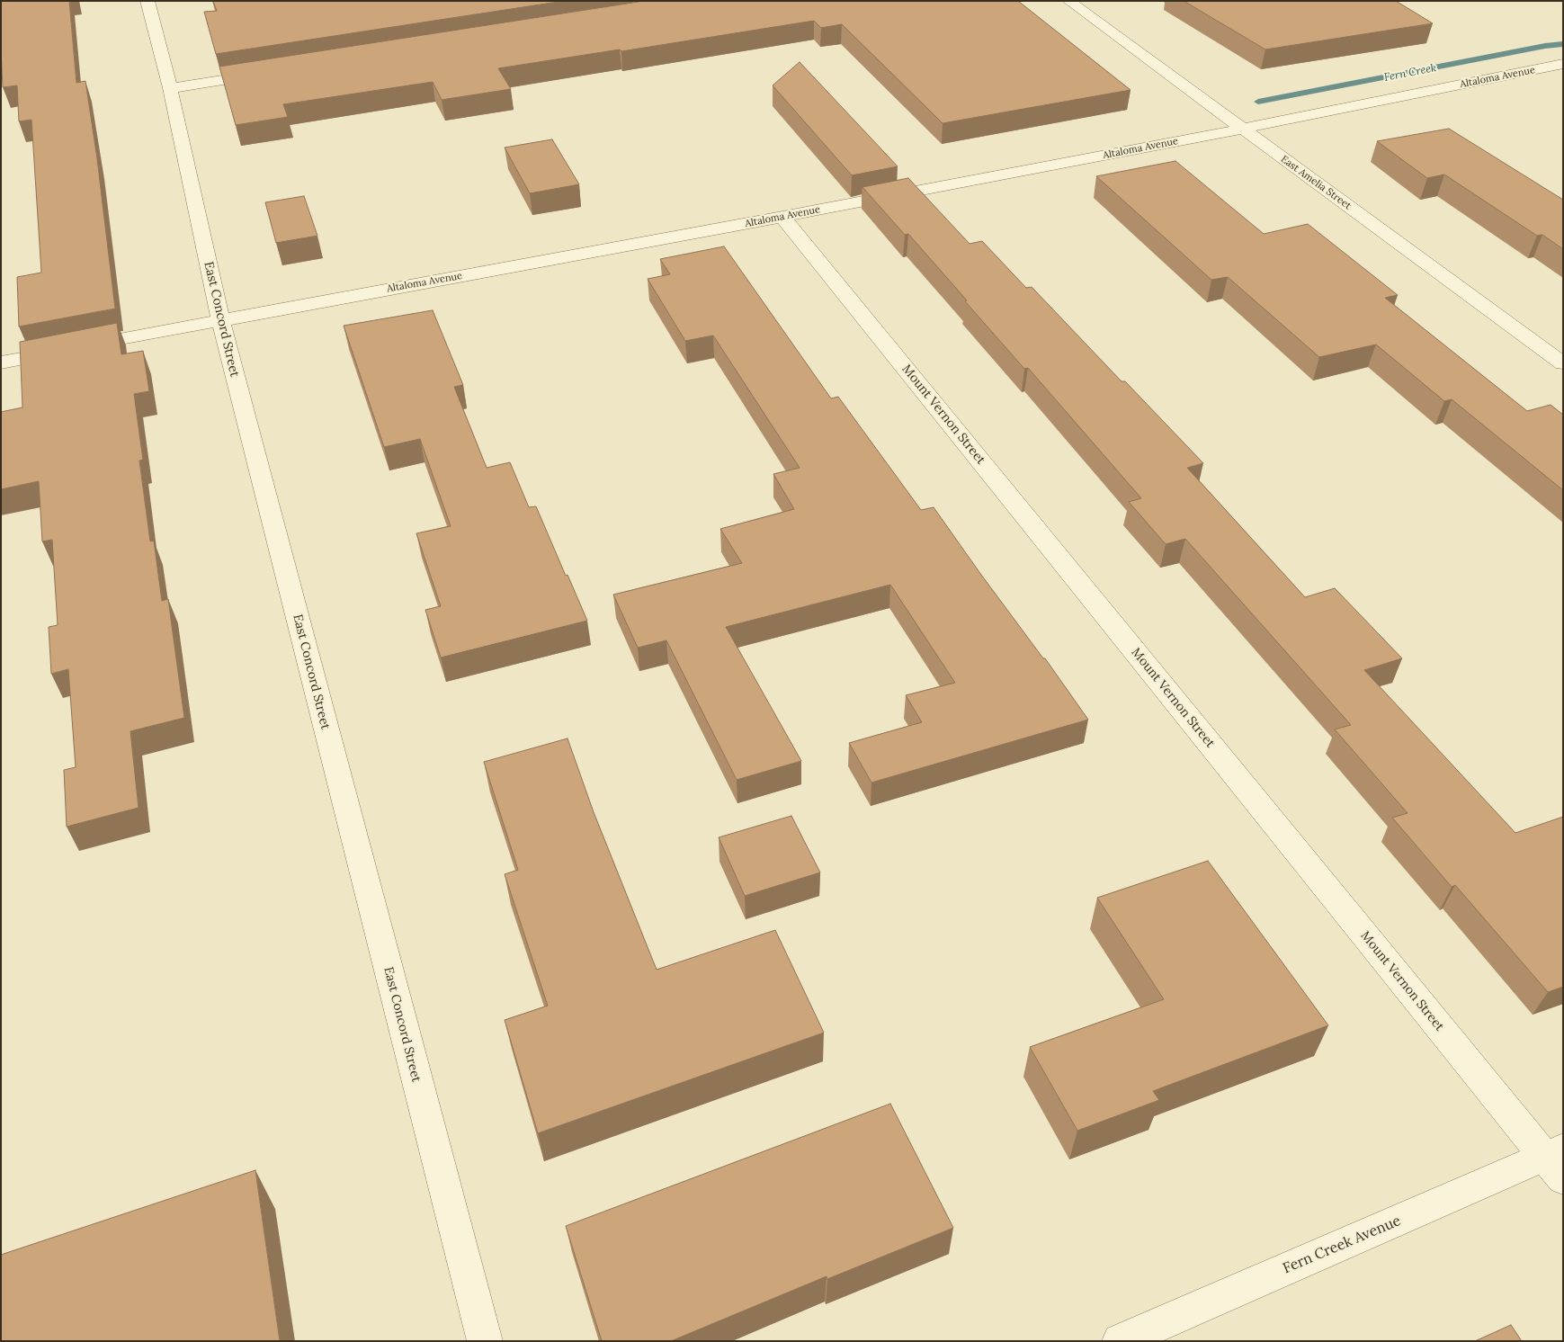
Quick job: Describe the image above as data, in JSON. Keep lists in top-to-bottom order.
{
  "streets": {
    "street": [
      "Altaloma Avenue",
      "East Amelia Street",
      "East Concord Street",
      "Mount Vernon Street",
      "Fern Creek Avenue"
    ]
  },
  "crossings": [
    ["Altaloma Avenue", "East Amelia Street"],
    ["Altaloma Avenue", "East Concord Street"],
    ["Altaloma Avenue", "Mount Vernon Street"],
    ["Mount Vernon Street", "Fern Creek Avenue"]
  ],
  "water": ["Fern Creek"]
}
